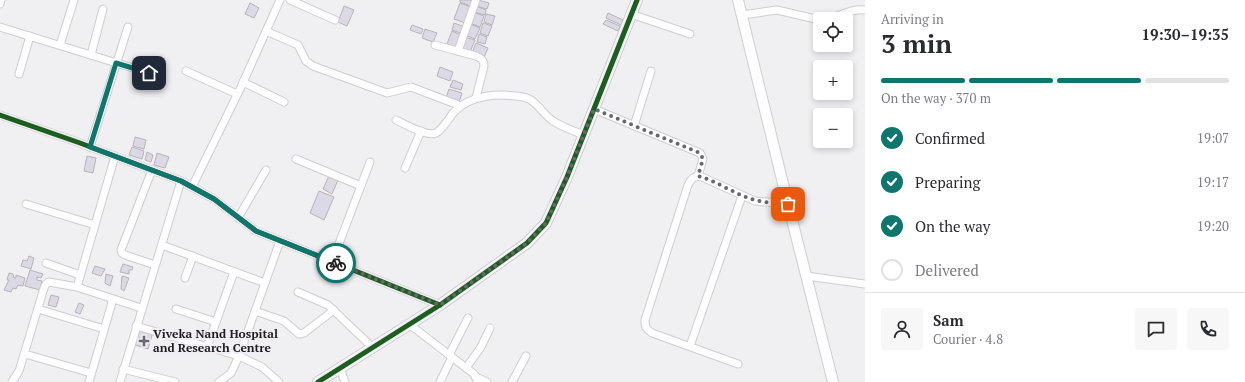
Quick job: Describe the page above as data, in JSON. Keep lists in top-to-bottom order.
{
  "places": {
    "health": ["Viveka Nand Hospital and Research Centre"]
  },
  "page": {
    "heading": ["3 min", "Arriving in", "19:30–19:35"],
    "panel": ["Sam", "Courier · 4.8"],
    "map_buttons": ["+", "−"],
    "bar": "On the way · 370 m",
    "list": [
      ["Confirmed", "19:07"],
      ["Preparing", "19:17"],
      ["On the way", "19:20"],
      "Delivered"
    ]
  }
}
